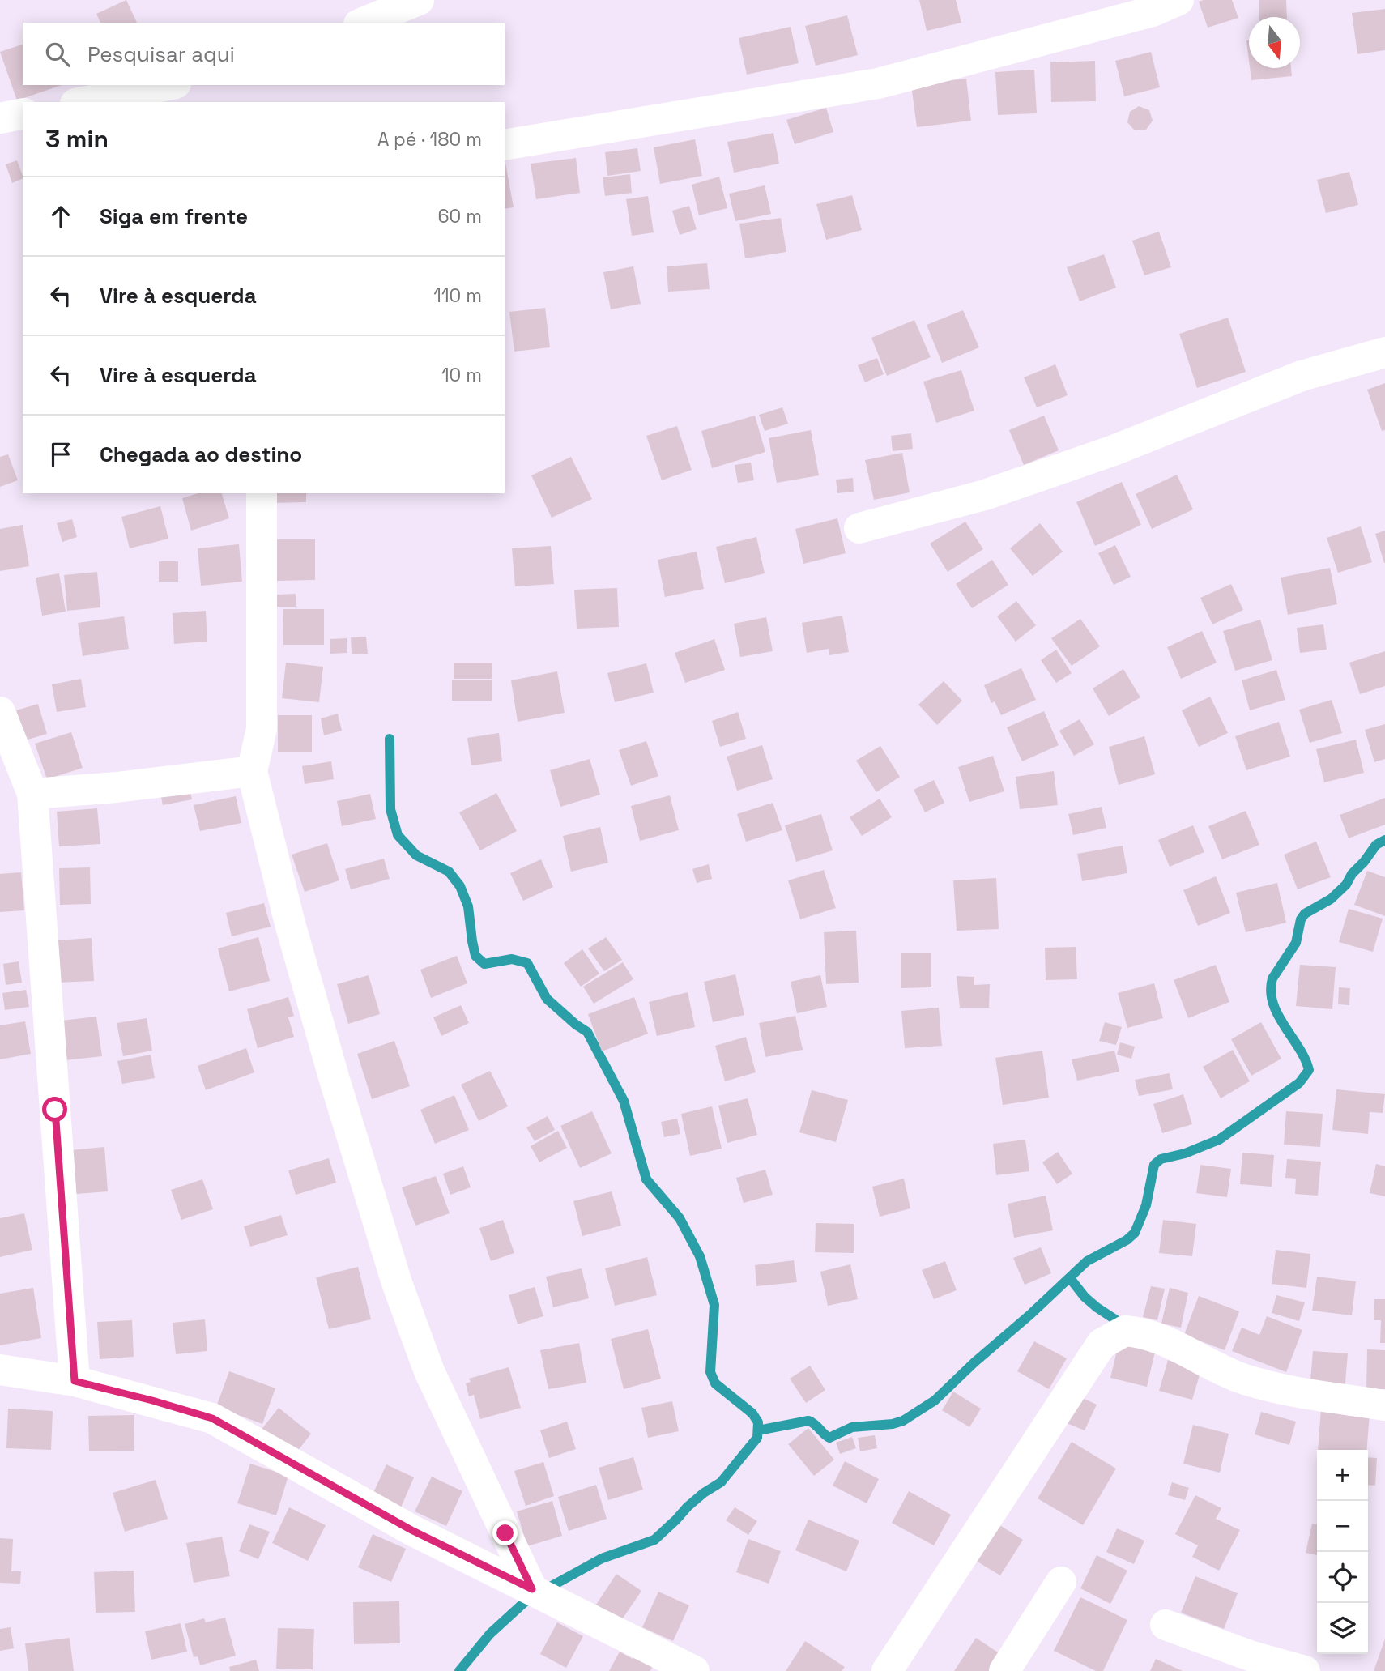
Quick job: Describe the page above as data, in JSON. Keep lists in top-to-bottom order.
{
  "north": "bottom",
  "page": {
    "search": "Pesquisar aqui",
    "heading": ["3 min", "A pé · 180 m"],
    "list": [
      ["Siga em frente", "60 m"],
      ["Vire à esquerda", "110 m"],
      ["Vire à esquerda", "10 m"],
      "Chegada ao destino"
    ],
    "map_buttons": ["+", "−"]
  }
}
